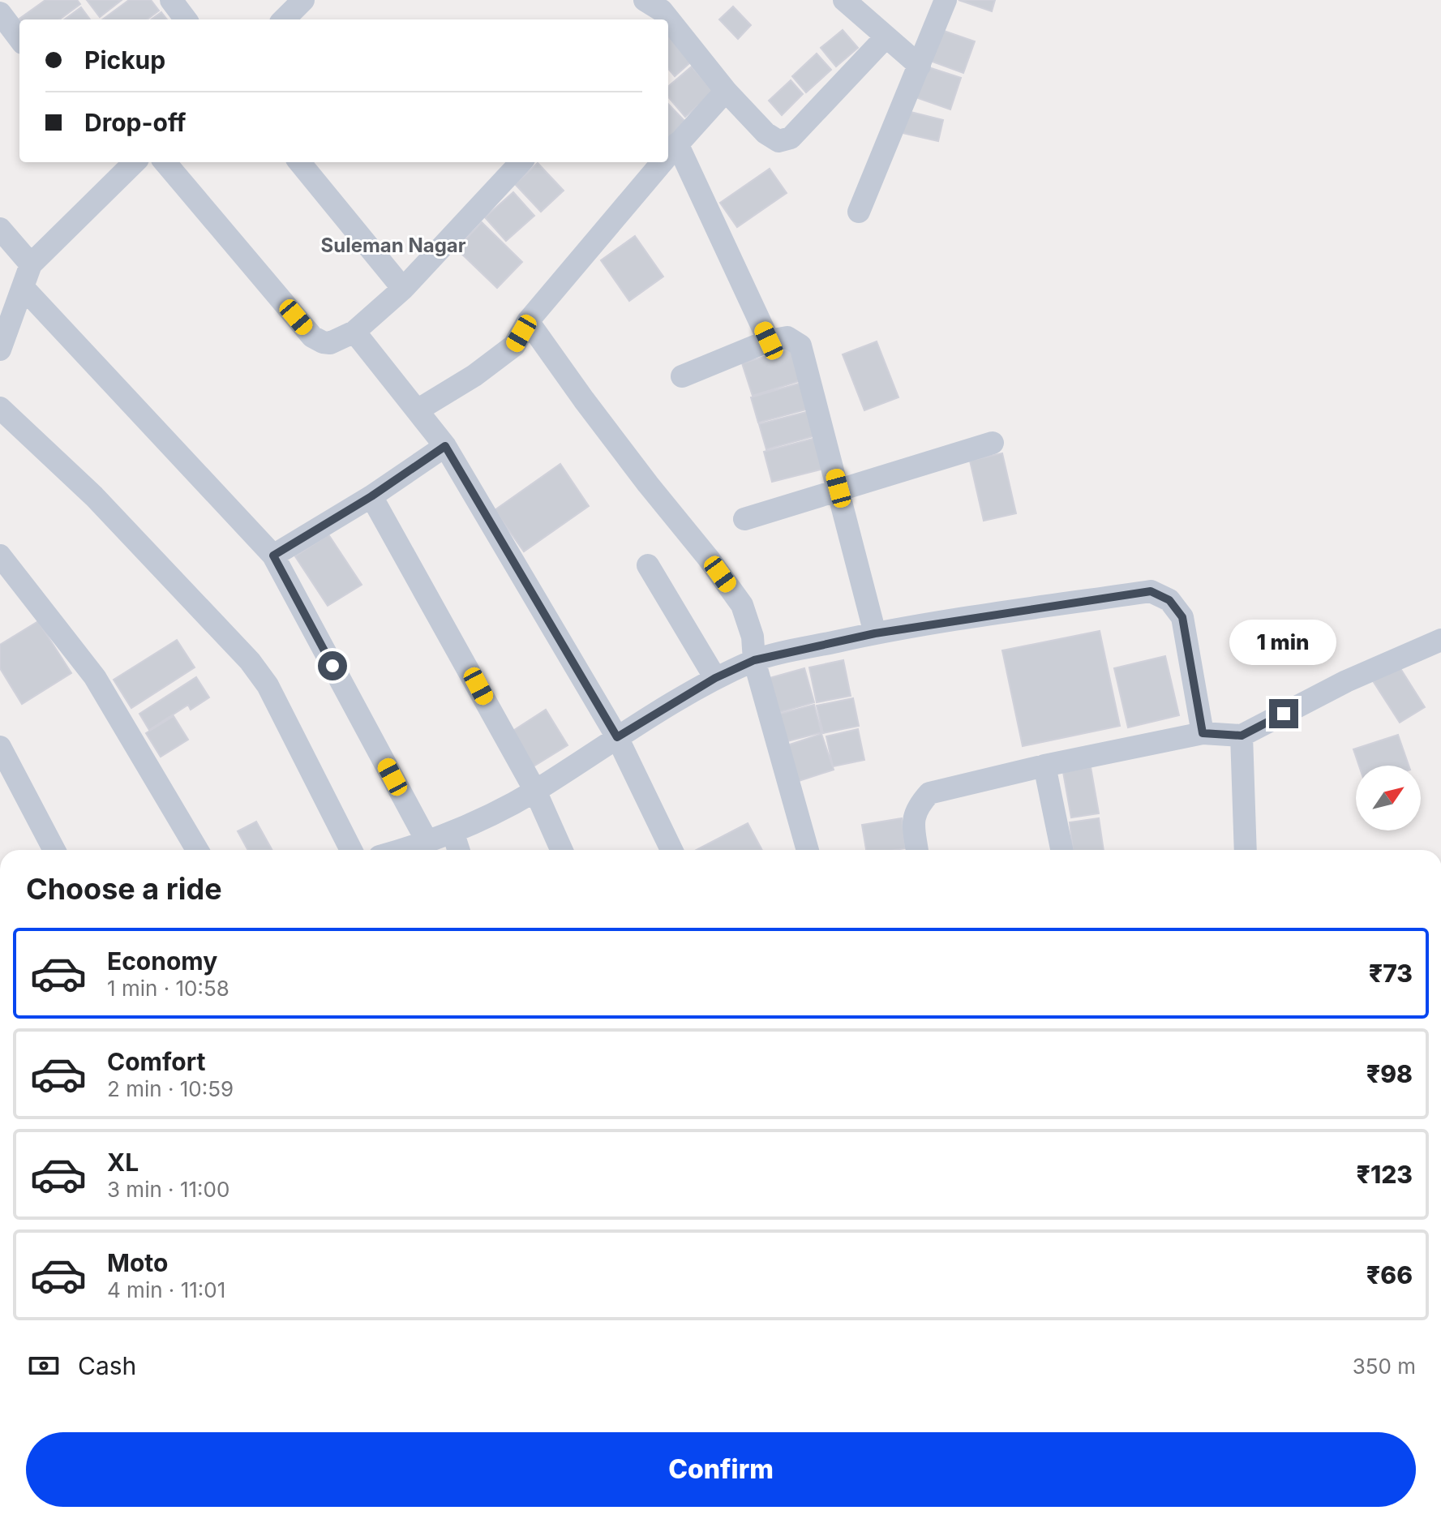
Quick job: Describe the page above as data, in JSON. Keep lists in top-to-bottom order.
{
  "districts": ["Suleman Nagar"],
  "north": "top right",
  "page": {
    "banner": ["Pickup", "Drop-off"],
    "bubble": "1 min",
    "heading": "Choose a ride",
    "list": [
      {
        "name": "Economy",
        "note": "1 min · 10:58",
        "value": "₹73"
      },
      {
        "name": "Comfort",
        "note": "2 min · 10:59",
        "value": "₹98"
      },
      {
        "name": "XL",
        "note": "3 min · 11:00",
        "value": "₹123"
      },
      {
        "name": "Moto",
        "note": "4 min · 11:01",
        "value": "₹66"
      }
    ],
    "pay": ["Cash", "350 m"],
    "buttons": "Confirm"
  }
}
